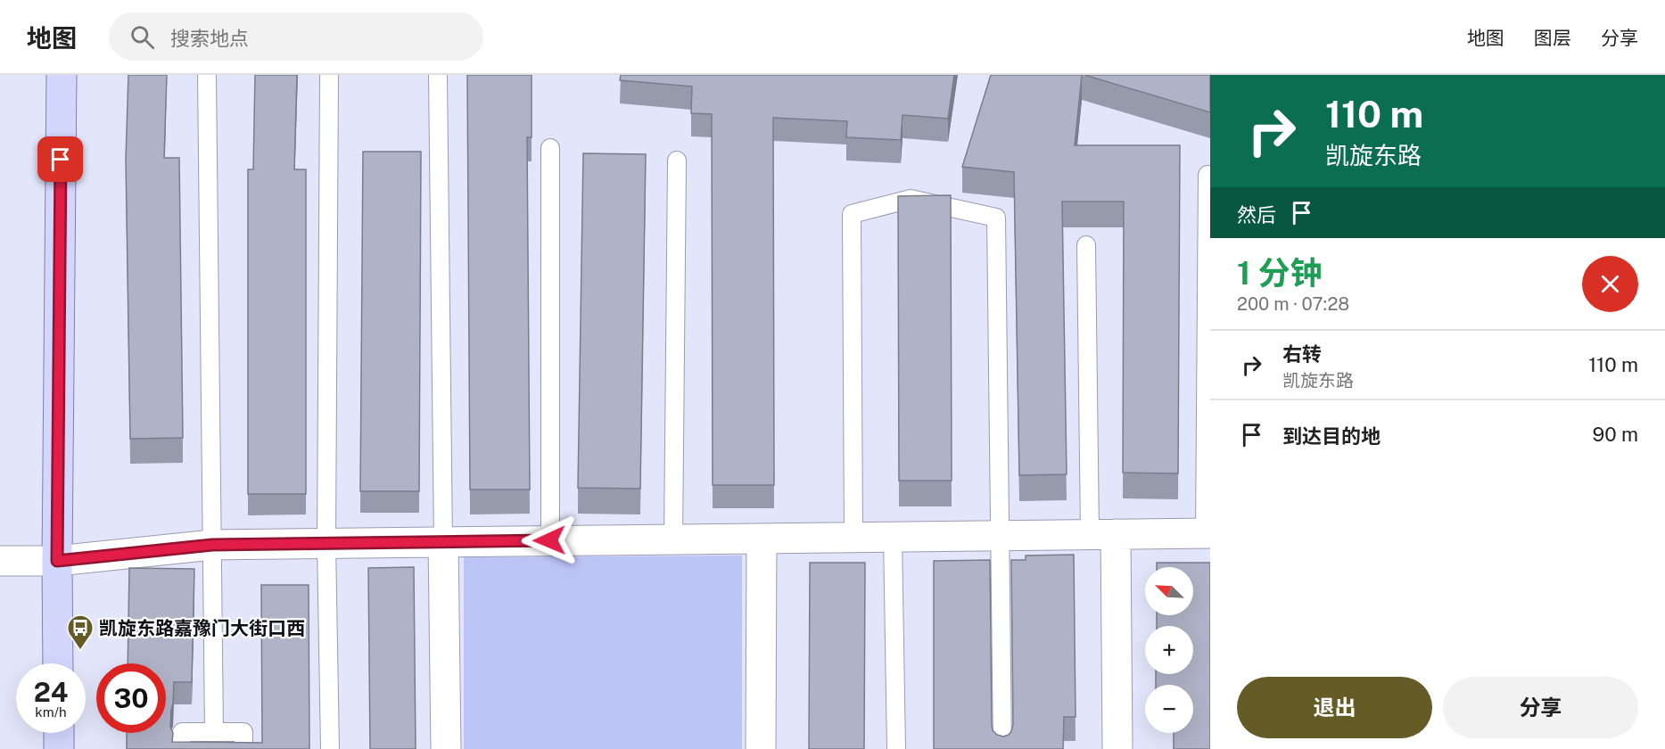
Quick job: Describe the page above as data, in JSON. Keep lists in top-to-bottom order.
{
  "places": {
    "bus stop": ["凯旋东路嘉豫门大街口西"]
  },
  "north": "top left",
  "page": {
    "header": "地图",
    "search": "搜索地点",
    "nav": ["地图", "图层", "分享"],
    "turn": ["110 m", "凯旋东路"],
    "then": "然后",
    "heading": ["1 分钟", "200 m · 07:28"],
    "list": [
      {
        "name": "右转",
        "note": "凯旋东路",
        "value": "110 m"
      },
      {
        "name": "到达目的地",
        "value": "90 m"
      }
    ],
    "map_buttons": ["+", "−"],
    "speed": "24 km/h",
    "limit": "30",
    "buttons": ["退出", "分享"]
  }
}
